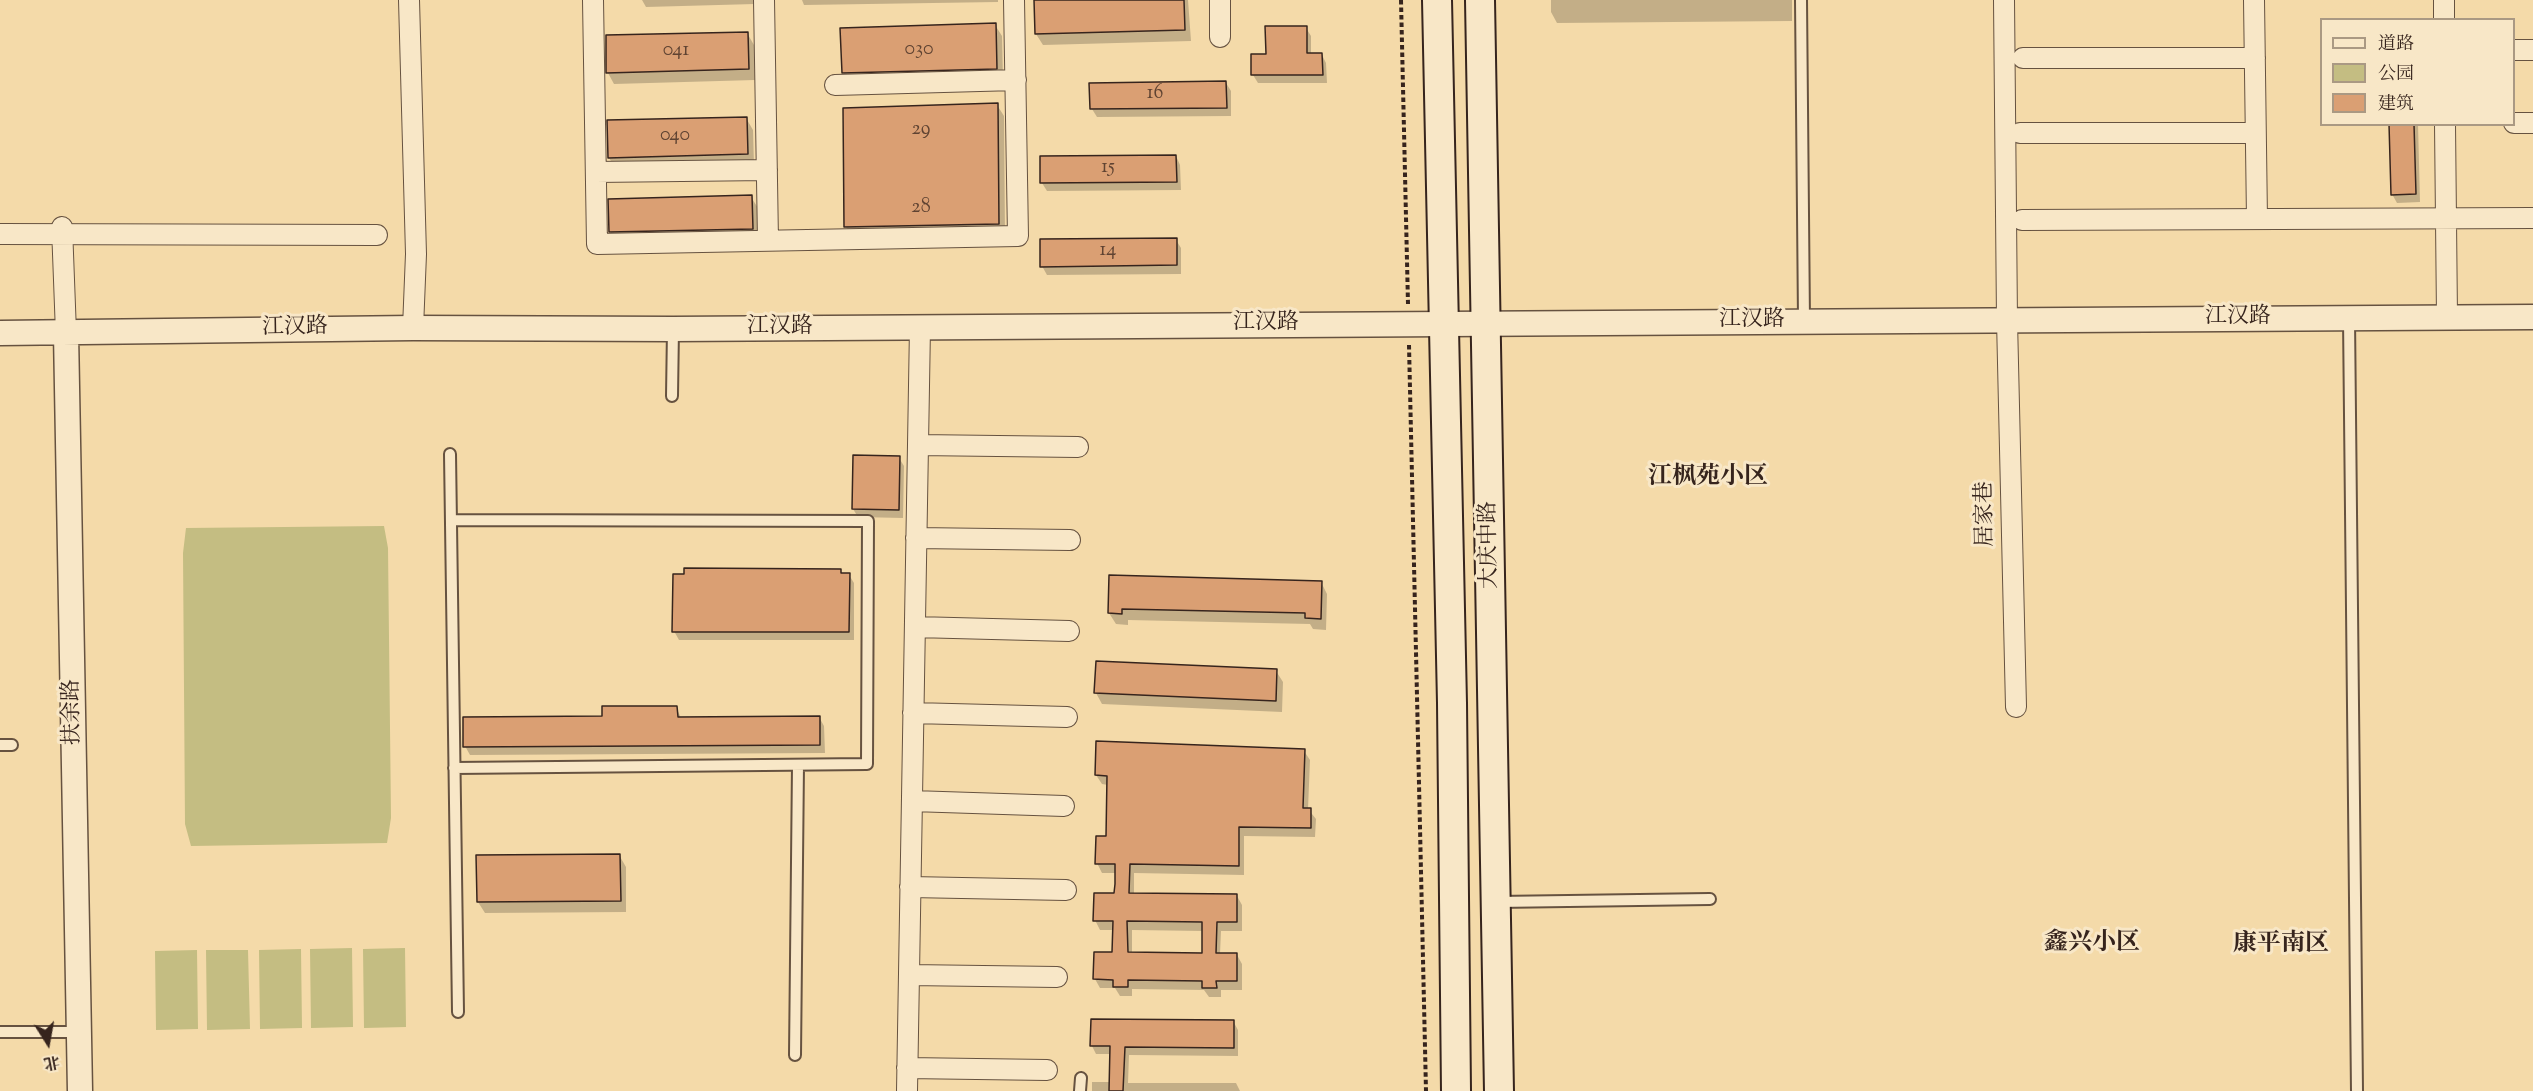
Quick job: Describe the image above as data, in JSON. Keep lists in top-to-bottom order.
{
  "streets": {
    "main road": ["大庆中路"],
    "street": ["江汉路", "居家巷", "扶余路"]
  },
  "crossings": [
    ["江汉路", "居家巷"],
    ["江汉路", "大庆中路"],
    ["江汉路", "扶余路"]
  ],
  "districts": ["江枫苑小区", "鑫兴小区", "康平南区"],
  "house_numbers": [
    "030",
    "041",
    "16",
    "29",
    "040",
    "15",
    "28",
    "14"
  ],
  "legend": ["道路", "公园", "建筑"],
  "north": "bottom"
}
